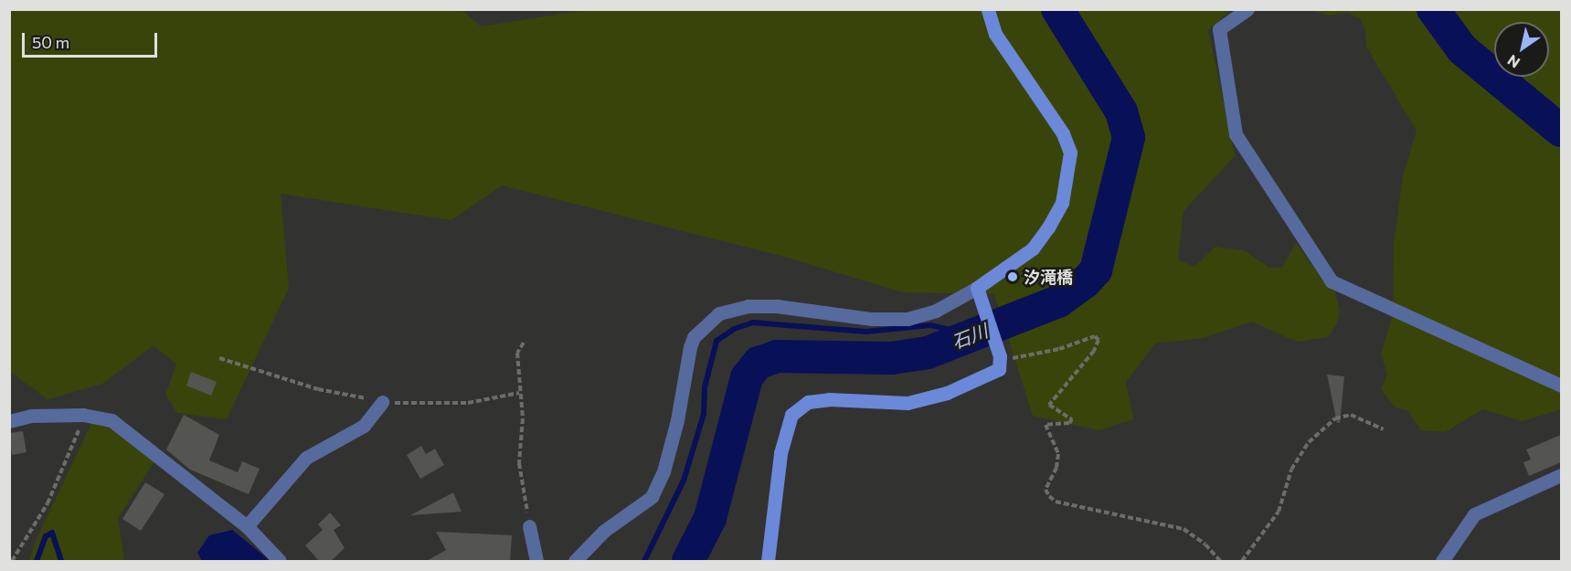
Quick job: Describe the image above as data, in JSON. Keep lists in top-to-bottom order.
{
  "water": ["石川"],
  "places": ["汐滝橋"],
  "scale_bar": "50 m",
  "north": "bottom left"
}
